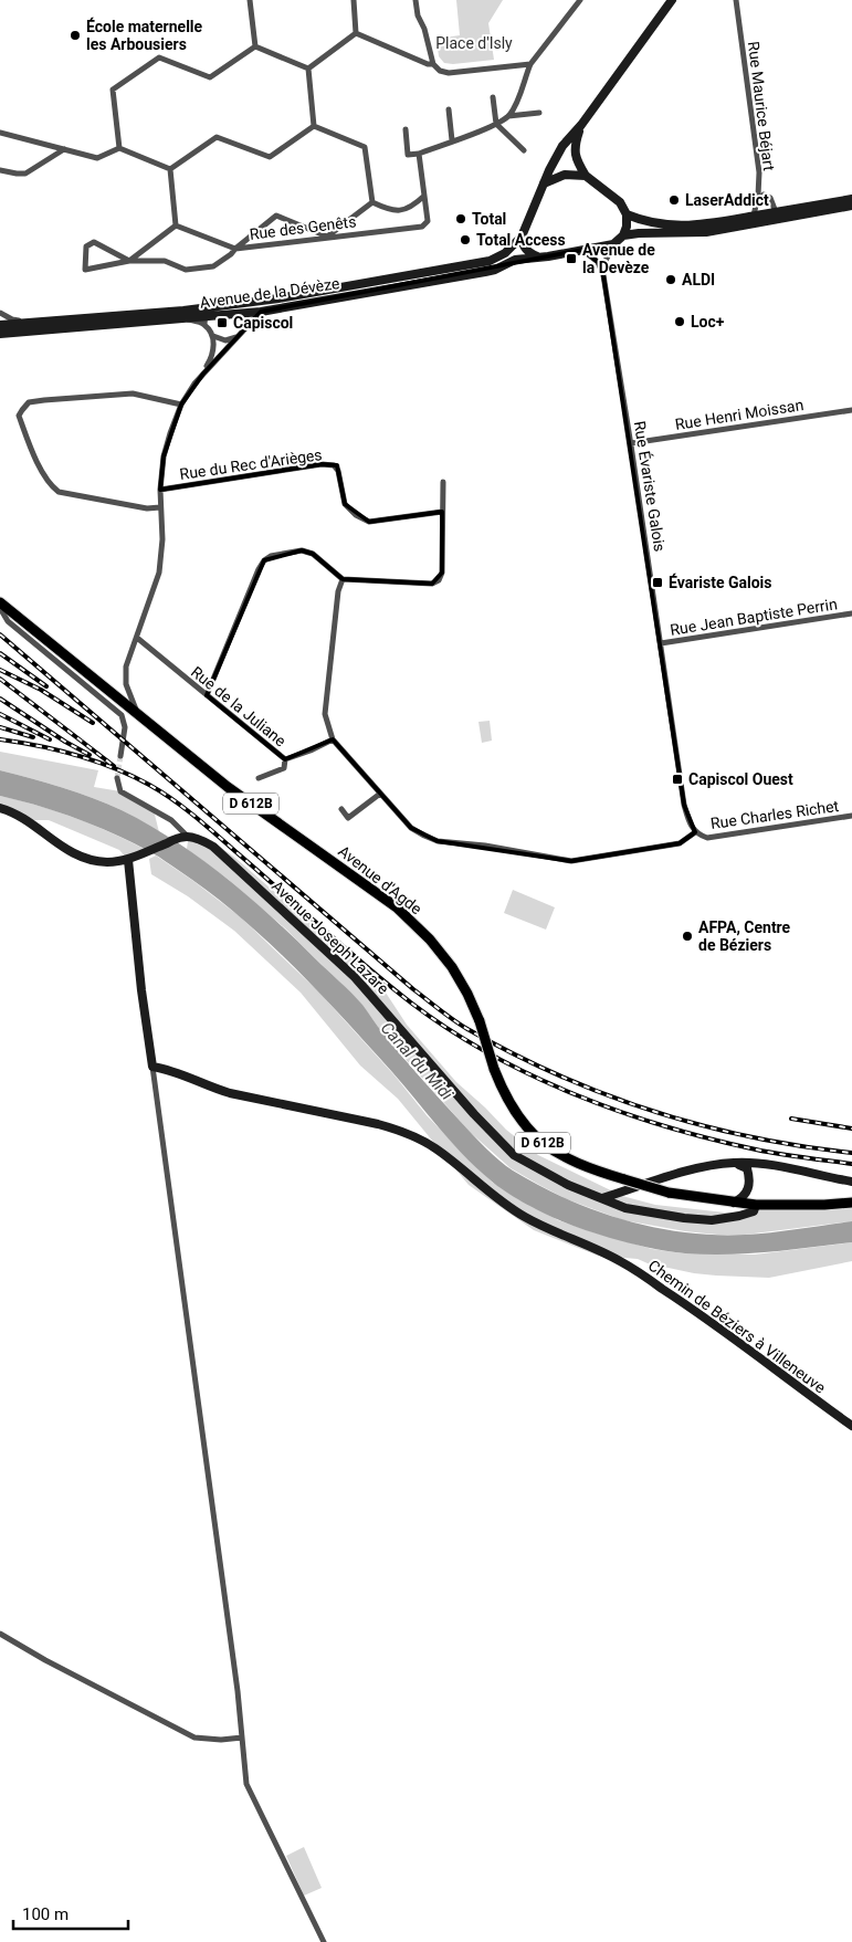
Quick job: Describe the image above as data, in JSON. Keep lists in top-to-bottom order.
{
  "streets": {
    "main road": [
      "Avenue de la Dévèze",
      "D 612B",
      "Avenue d'Agde",
      "Avenue Joseph Lazare",
      "Chemin de Béziers à Villeneuve"
    ],
    "street": [
      "Rue Maurice Béjart",
      "Rue des Genêts",
      "Rue Henri Moissan",
      "Rue du Rec d'Arièges",
      "Rue Évariste Galois",
      "Rue Jean Baptiste Perrin",
      "Rue de la Juliane",
      "Rue Charles Richet"
    ]
  },
  "crossings": [
    ["Avenue de la Dévèze", "Rue Évariste Galois"],
    ["Rue Henri Moissan", "Rue Évariste Galois"],
    ["Rue Évariste Galois", "Rue Jean Baptiste Perrin"],
    ["Rue Évariste Galois", "Rue Charles Richet"],
    ["Rue de la Juliane", "Rue Charles Richet"],
    ["D 612B", "Avenue d'Agde"],
    ["D 612B", "Avenue Joseph Lazare"],
    ["Avenue d'Agde", "Avenue Joseph Lazare"]
  ],
  "water": ["Canal du Midi"],
  "parks": ["Place d'Isly"],
  "places": {
    "other": [
      "École maternelle les Arbousiers",
      "LaserAddict",
      "Total",
      "Total Access",
      "ALDI",
      "Loc+",
      "AFPA, Centre de Béziers"
    ],
    "transit": [
      "Avenue de la Devèze",
      "Capiscol",
      "Évariste Galois",
      "Capiscol Ouest"
    ]
  },
  "scale_bar": "100 m"
}
